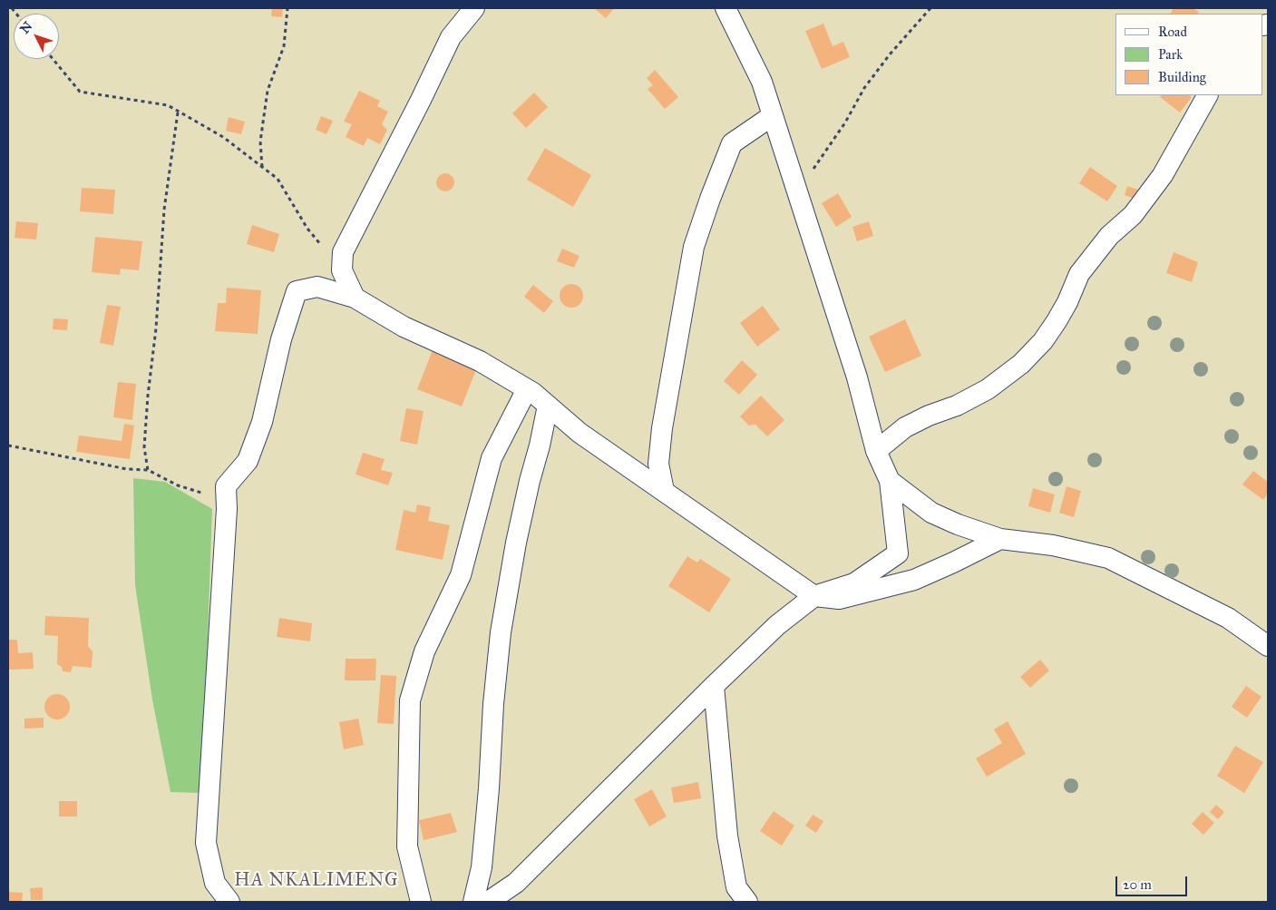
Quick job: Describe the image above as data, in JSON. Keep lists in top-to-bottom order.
{
  "districts": ["HA NKALIMENG"],
  "legend": ["Road", "Park", "Building"],
  "scale_bar": "20 m",
  "north": "top left"
}
